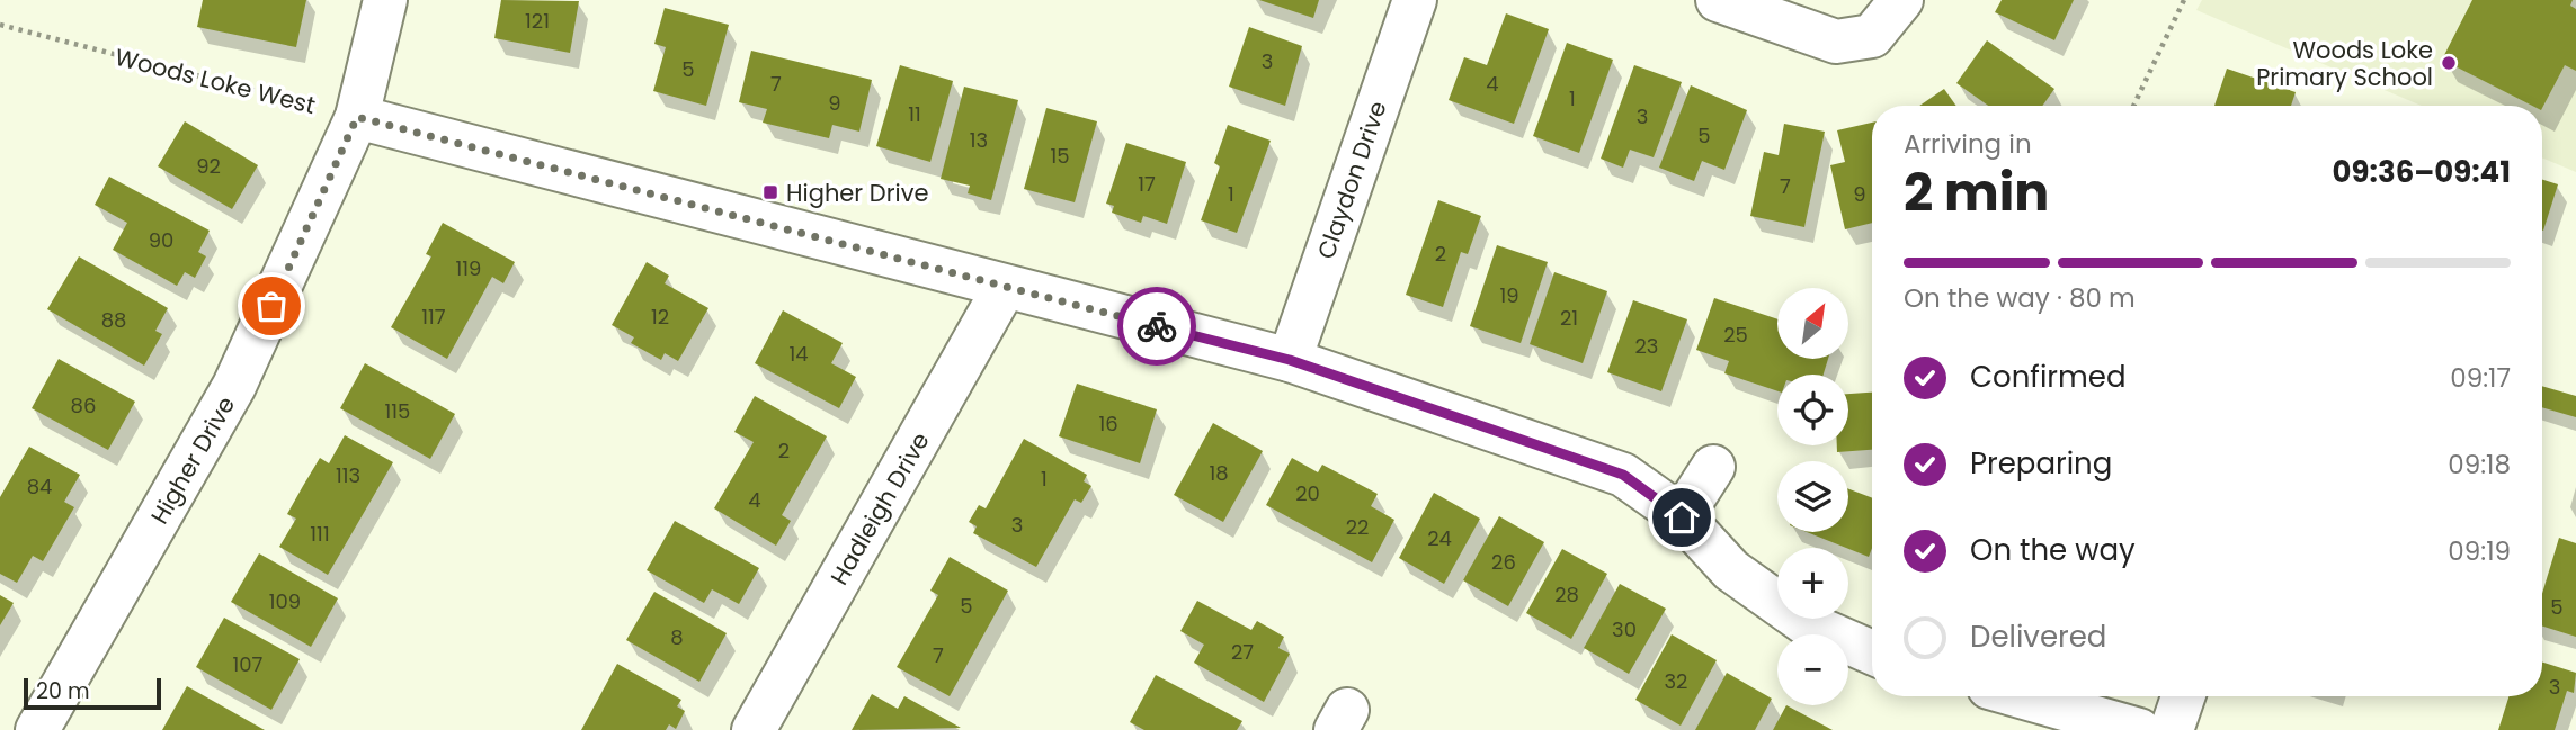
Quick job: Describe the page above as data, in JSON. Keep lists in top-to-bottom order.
{
  "streets": {
    "street": ["Claydon Drive", "Higher Drive", "Hadleigh Drive"],
    "path": ["Woods Loke West"]
  },
  "crossings": [
    ["Woods Loke West", "Higher Drive"]
  ],
  "places": {
    "other": ["Woods Loke Primary School"],
    "transit": ["Higher Drive"]
  },
  "house_numbers": [
    "121",
    "3",
    "5",
    "7",
    "4",
    "1",
    "9",
    "11",
    "3",
    "5",
    "13",
    "15",
    "92",
    "17",
    "7",
    "1",
    "9",
    "90",
    "2",
    "119",
    "19",
    "117",
    "12",
    "21",
    "88",
    "25",
    "23",
    "14",
    "86",
    "115",
    "16",
    "2",
    "18",
    "113",
    "1",
    "84",
    "20",
    "4",
    "3",
    "22",
    "111",
    "24",
    "26",
    "28",
    "109",
    "5",
    "5",
    "30",
    "8",
    "27",
    "7",
    "107",
    "32",
    "3"
  ],
  "scale_bar": "20 m",
  "north": "top right",
  "page": {
    "heading": ["2 min", "Arriving in", "09:36–09:41"],
    "bar": "On the way · 80 m",
    "map_buttons": ["+", "−"],
    "list": [
      ["Confirmed", "09:17"],
      ["Preparing", "09:18"],
      ["On the way", "09:19"],
      "Delivered"
    ],
    "scale": "20 m"
  }
}
